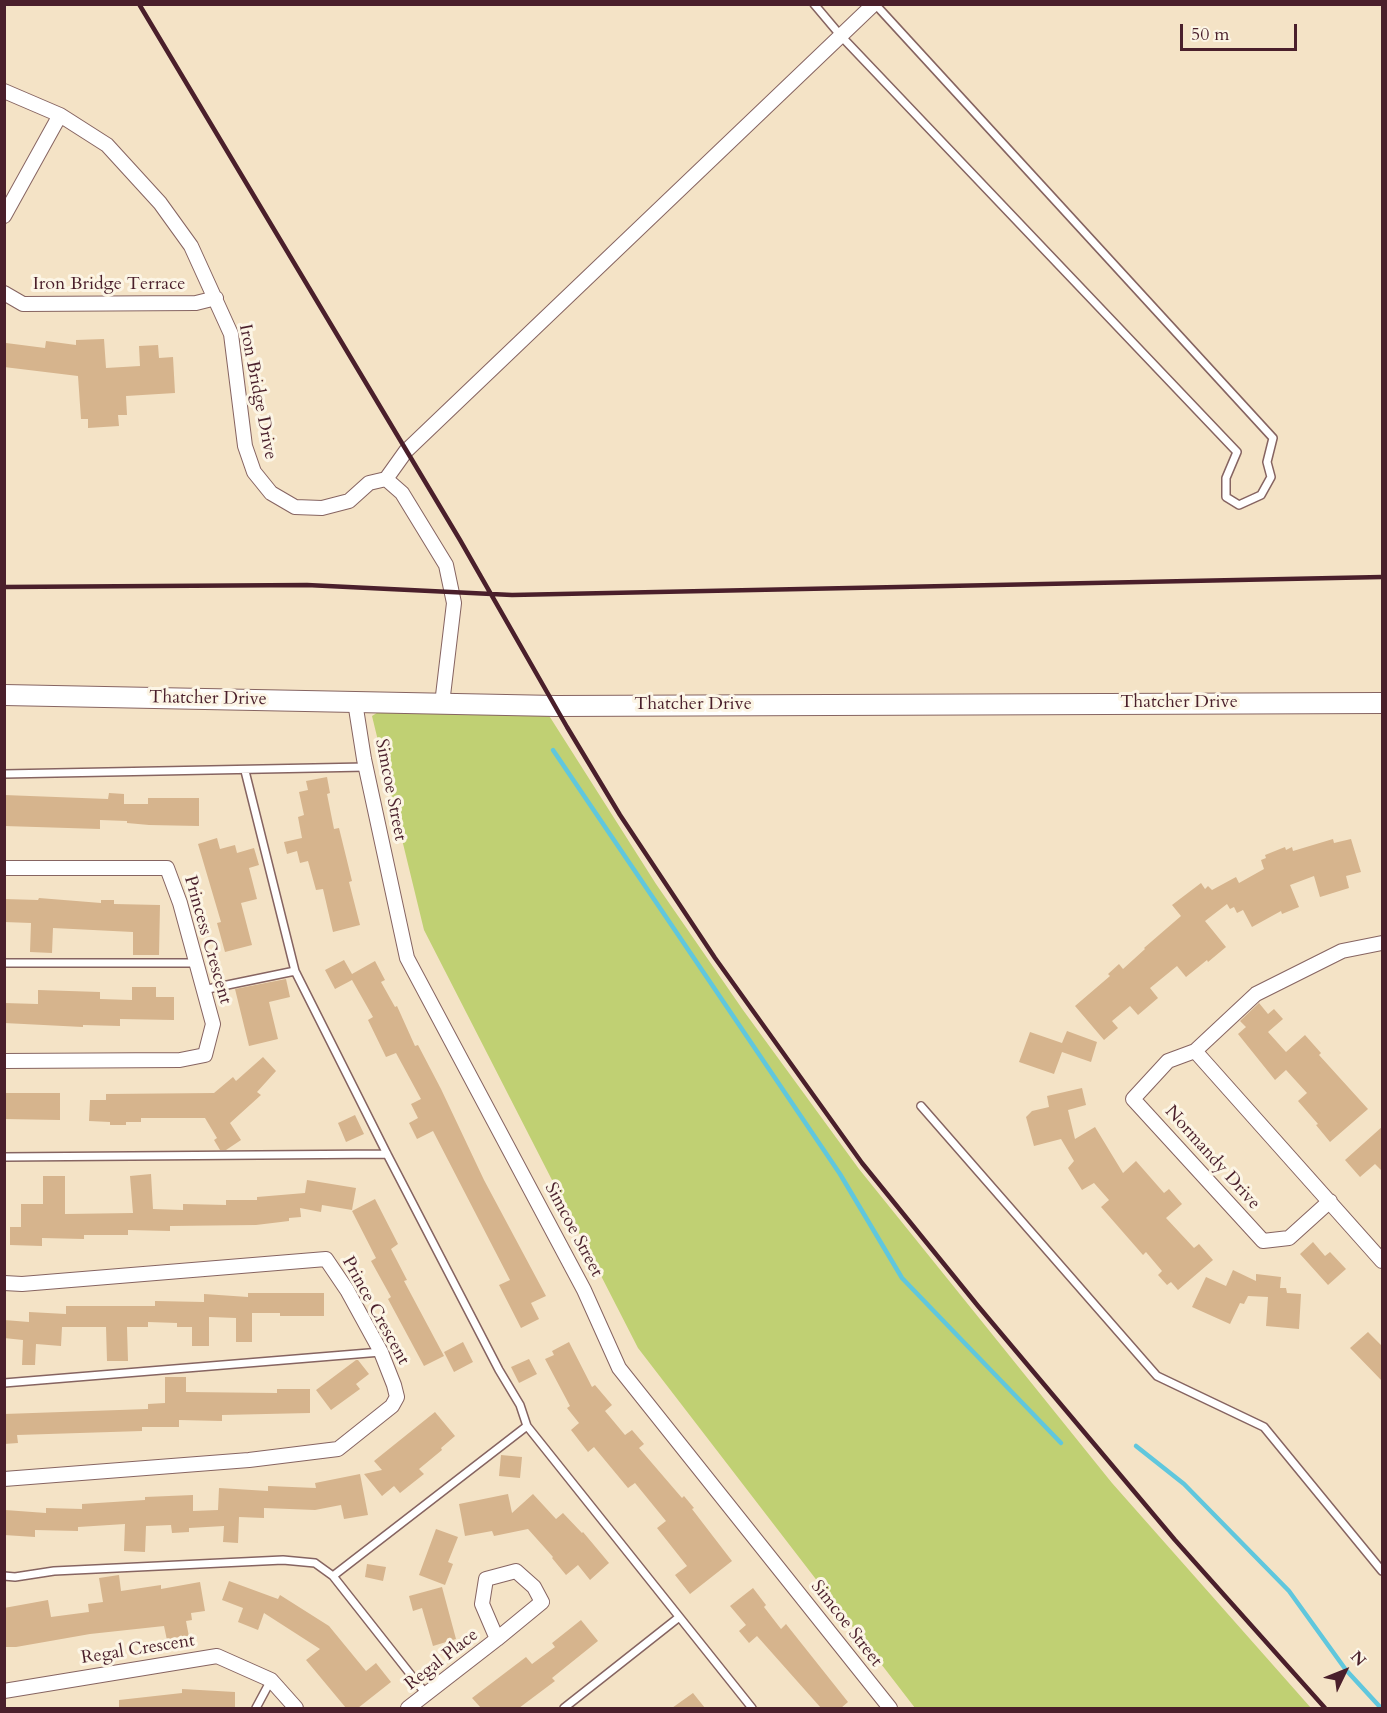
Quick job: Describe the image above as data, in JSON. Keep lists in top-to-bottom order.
{
  "streets": {
    "main road": ["Thatcher Drive"],
    "street": [
      "Iron Bridge Terrace",
      "Iron Bridge Drive",
      "Simcoe Street",
      "Princess Crescent",
      "Normandy Drive",
      "Prince Crescent",
      "Regal Crescent",
      "Regal Place"
    ]
  },
  "crossings": [
    ["Iron Bridge Terrace", "Iron Bridge Drive"],
    ["Thatcher Drive", "Simcoe Street"]
  ],
  "scale_bar": "50 m",
  "north": "top right"
}
